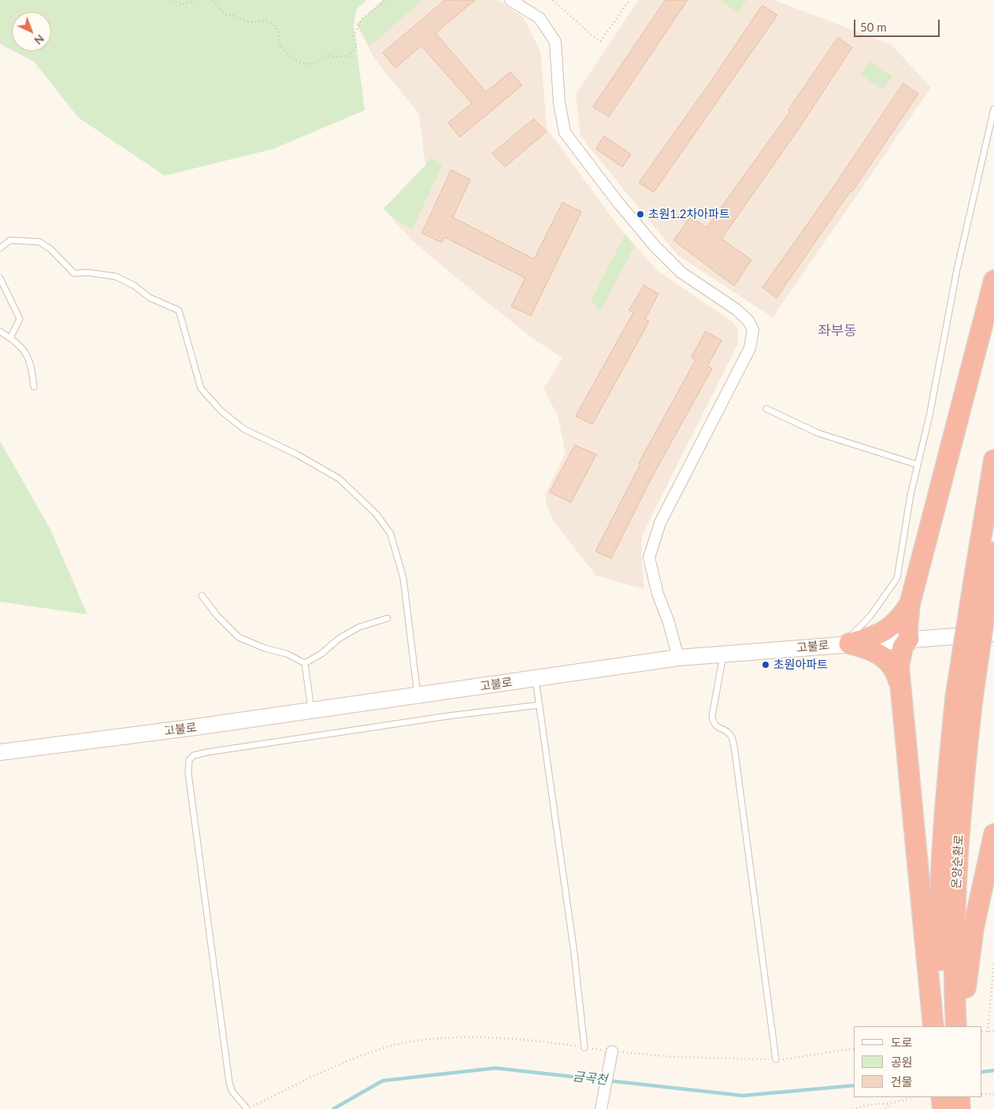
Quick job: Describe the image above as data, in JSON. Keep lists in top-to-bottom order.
{
  "streets": {
    "highway": ["온양순환로"],
    "main road": ["고불로"]
  },
  "districts": ["좌부동"],
  "water": ["금곡천"],
  "places": ["초원1.2차아파트", "초원아파트"],
  "legend": ["도로", "공원", "건물"],
  "scale_bar": "50 m",
  "north": "bottom right"
}
